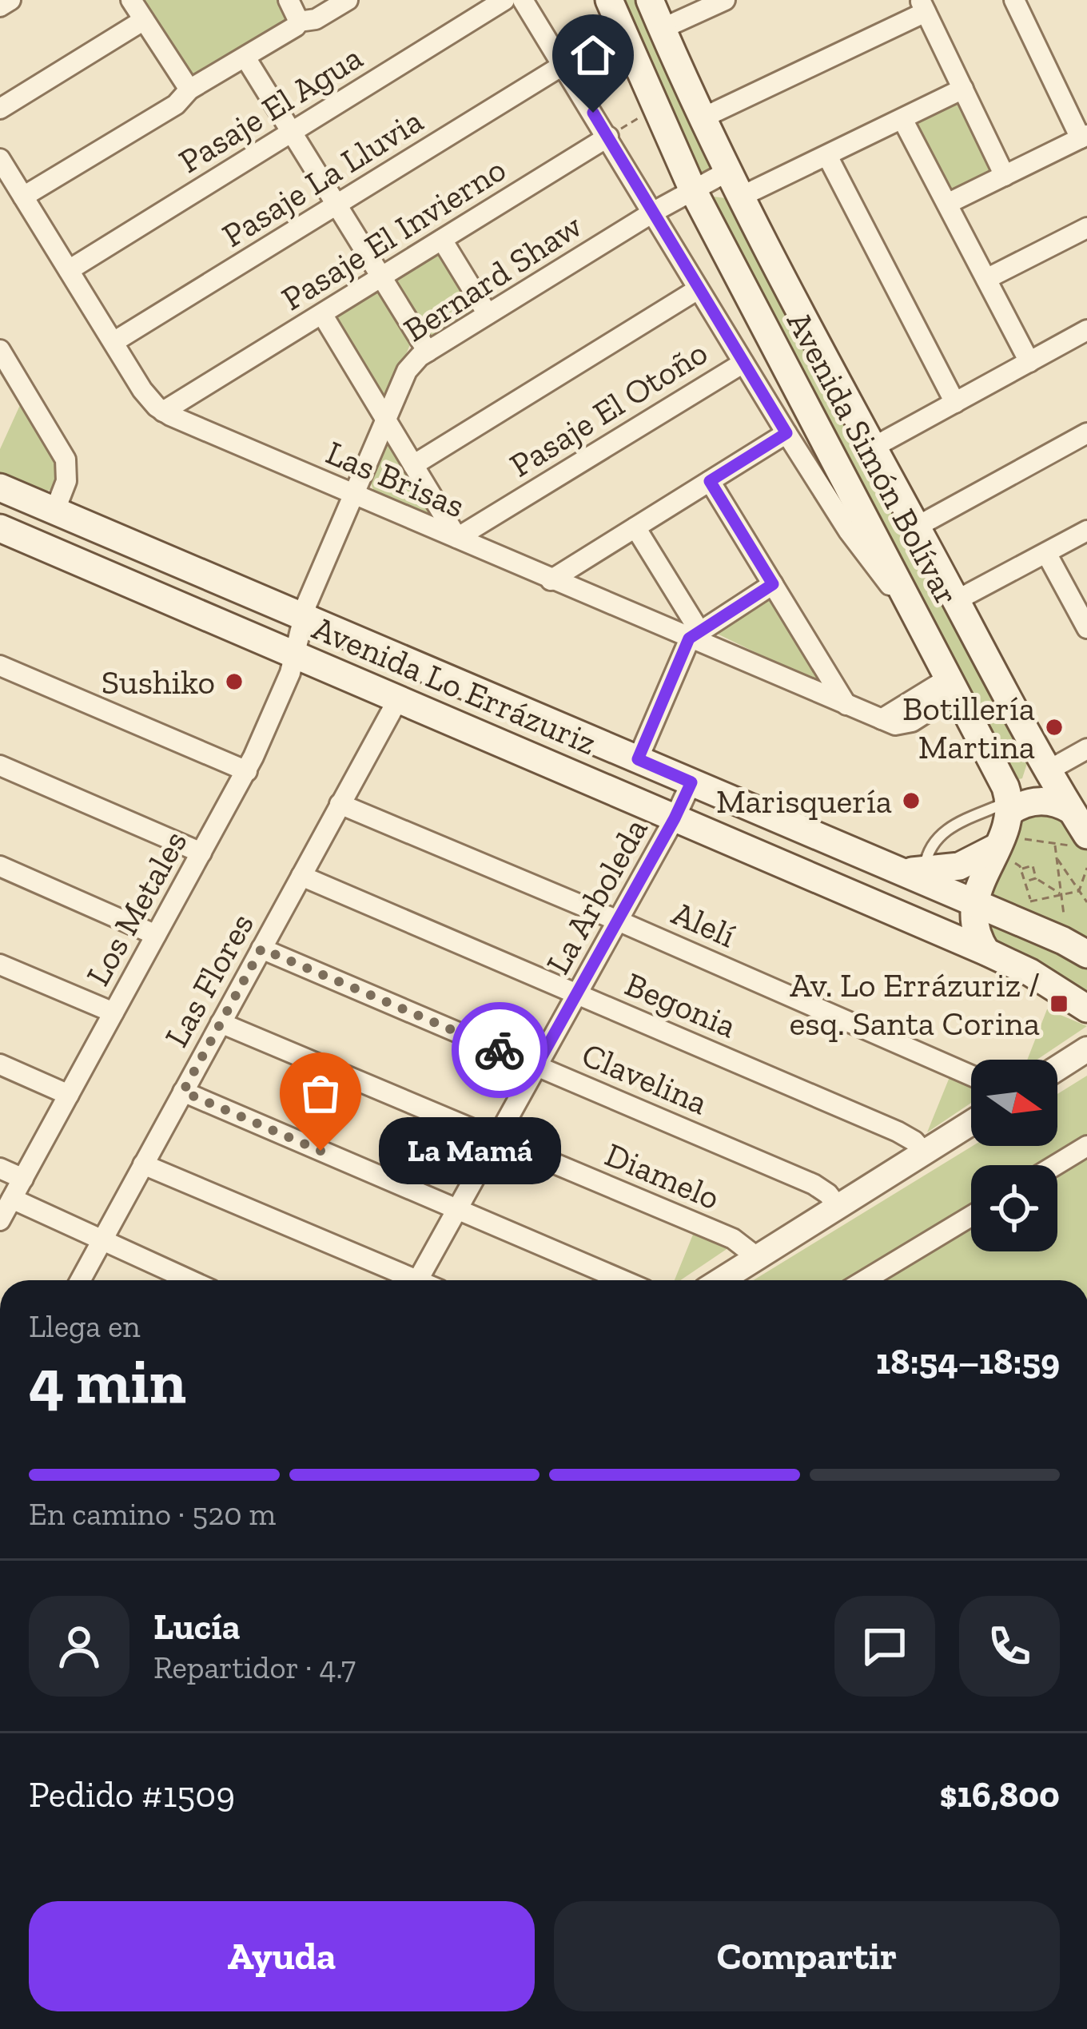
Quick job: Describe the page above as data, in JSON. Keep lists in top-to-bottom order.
{
  "streets": {
    "main road": ["Avenida Simón Bolívar", "Avenida Lo Errázuriz"],
    "street": [
      "Pasaje El Agua",
      "Pasaje La Lluvia",
      "Pasaje El Invierno",
      "Bernard Shaw",
      "Pasaje El Otoño",
      "Las Brisas",
      "La Arboleda",
      "Los Metales",
      "Alelí",
      "Las Flores",
      "Begonia",
      "Clavelina",
      "Diamelo"
    ]
  },
  "crossings": [
    ["Pasaje El Agua", "Las Brisas"],
    ["Pasaje La Lluvia", "Las Brisas"],
    ["Pasaje El Invierno", "Las Brisas"],
    ["Bernard Shaw", "Avenida Simón Bolívar"],
    ["Bernard Shaw", "Las Brisas"],
    ["Bernard Shaw", "Avenida Lo Errázuriz"],
    ["Bernard Shaw", "Los Metales"],
    ["Pasaje El Otoño", "Las Brisas"],
    ["Avenida Simón Bolívar", "Las Brisas"],
    ["Avenida Lo Errázuriz", "La Arboleda"],
    ["Avenida Lo Errázuriz", "Los Metales"],
    ["Avenida Lo Errázuriz", "Las Flores"],
    ["La Arboleda", "Alelí"],
    ["La Arboleda", "Begonia"],
    ["La Arboleda", "Clavelina"],
    ["La Arboleda", "Diamelo"],
    ["Alelí", "Las Flores"],
    ["Las Flores", "Begonia"],
    ["Las Flores", "Clavelina"],
    ["Las Flores", "Diamelo"]
  ],
  "places": {
    "other": [
      "Sushiko",
      "Botillería Martina",
      "Marisquería",
      "La Mamá"
    ],
    "transit": ["Av. Lo Errázuriz / esq. Santa Corina"]
  },
  "north": "right",
  "page": {
    "bubble": "La Mamá",
    "heading": ["4 min", "Llega en", "18:54–18:59"],
    "panel": [
      "Lucía",
      "Repartidor · 4.7",
      "Pedido #1509",
      "$16,800"
    ],
    "bar": "En camino · 520 m",
    "buttons": ["Ayuda", "Compartir"]
  }
}
